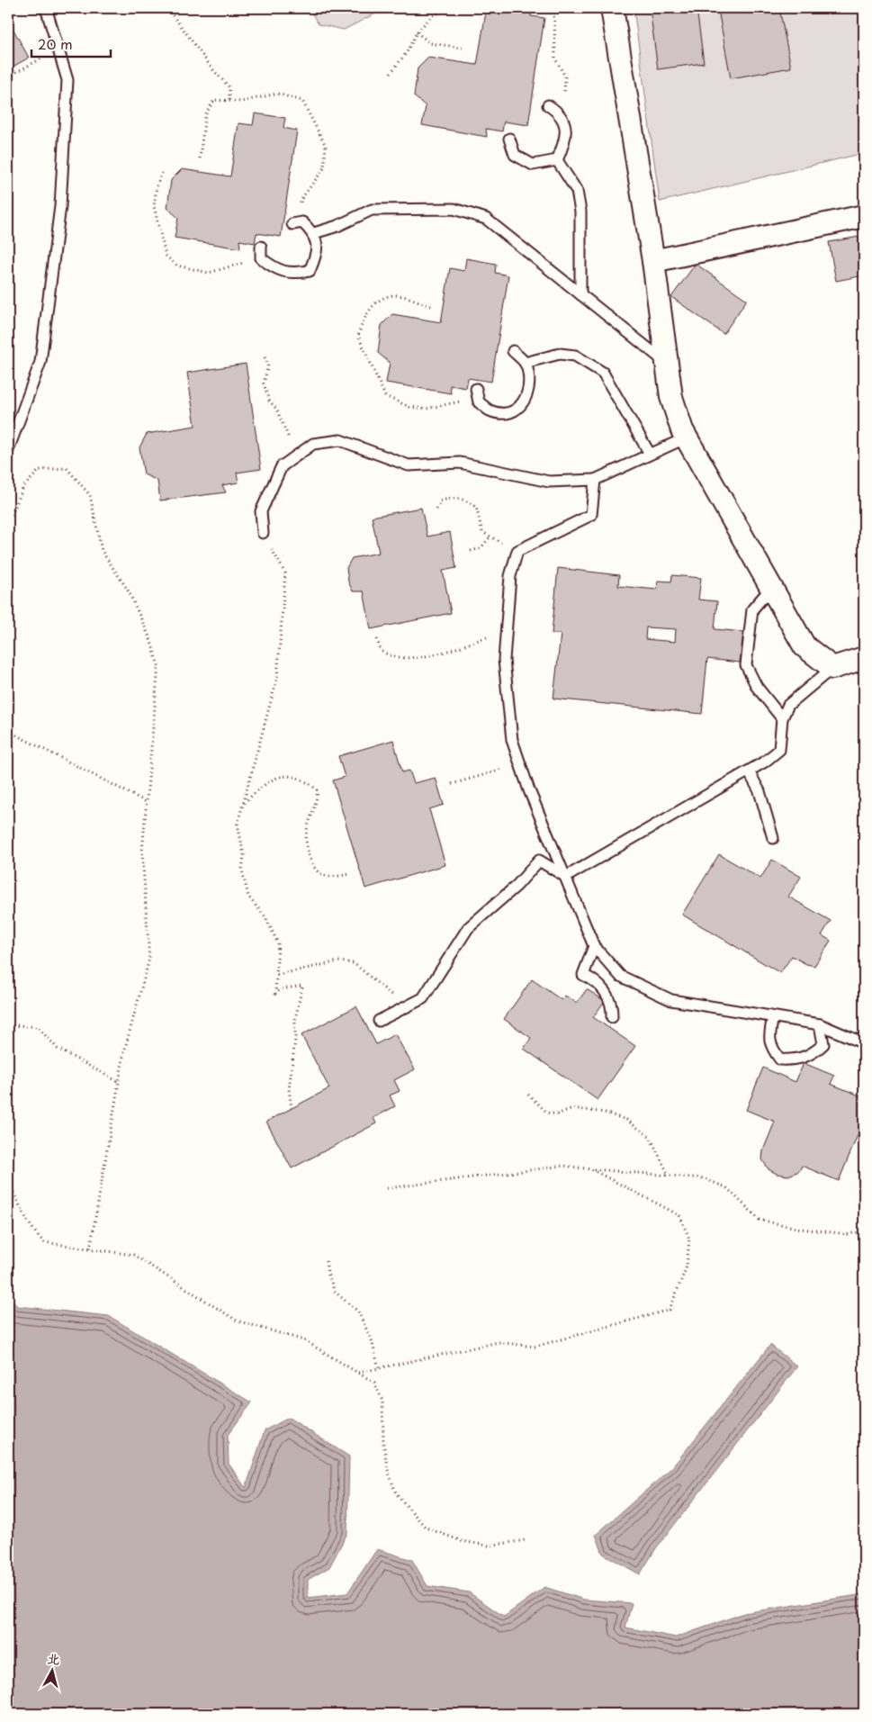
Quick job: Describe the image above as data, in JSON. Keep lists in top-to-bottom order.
{
  "scale_bar": "20 m",
  "north": "top"
}
